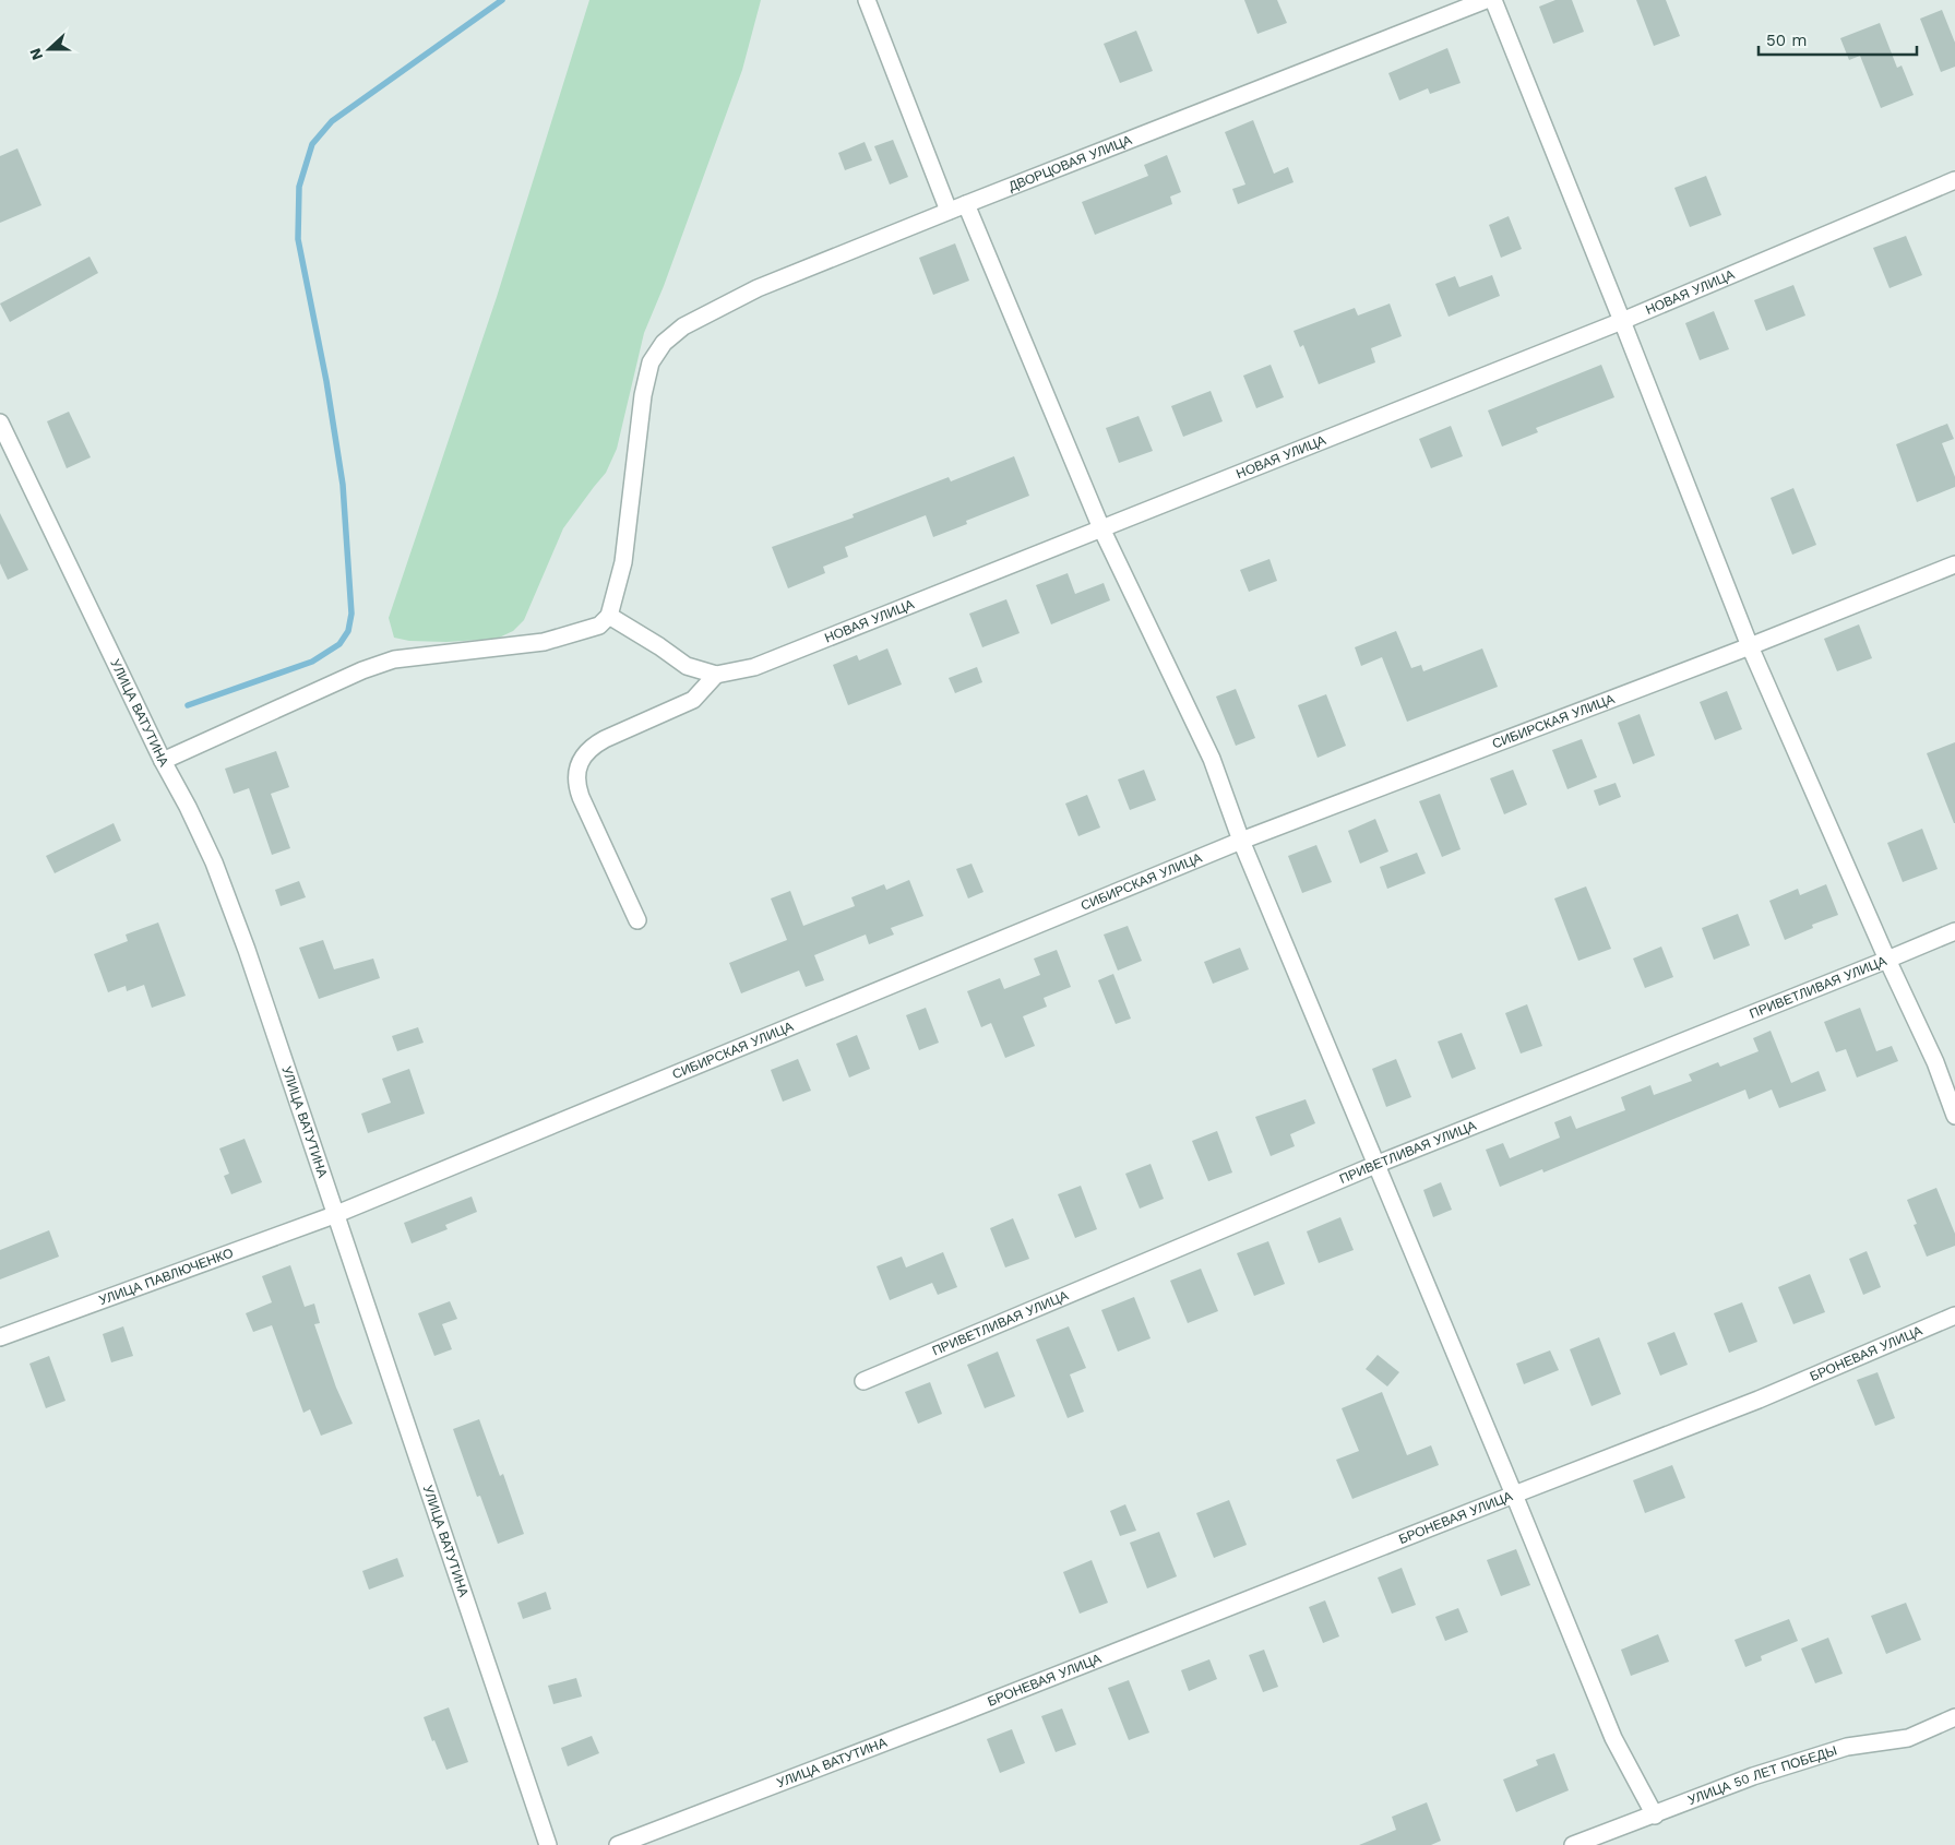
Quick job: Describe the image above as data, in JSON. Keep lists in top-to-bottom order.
{
  "streets": {
    "street": [
      "ДВОРЦОВАЯ УЛИЦА",
      "НОВАЯ УЛИЦА",
      "УЛИЦА ВАТУТИНА",
      "СИБИРСКАЯ УЛИЦА",
      "ПРИВЕТЛИВАЯ УЛИЦА",
      "УЛИЦА ПАВЛЮЧЕНКО",
      "БРОНЕВАЯ УЛИЦА",
      "УЛИЦА 50 ЛЕТ ПОБЕДЫ"
    ]
  },
  "crossings": [
    ["ДВОРЦОВАЯ УЛИЦА", "НОВАЯ УЛИЦА"],
    ["УЛИЦА ВАТУТИНА", "СИБИРСКАЯ УЛИЦА"],
    ["УЛИЦА ВАТУТИНА", "УЛИЦА ПАВЛЮЧЕНКО"],
    ["УЛИЦА ВАТУТИНА", "БРОНЕВАЯ УЛИЦА"],
    ["СИБИРСКАЯ УЛИЦА", "УЛИЦА ПАВЛЮЧЕНКО"]
  ],
  "scale_bar": "50 m",
  "north": "left"
}
